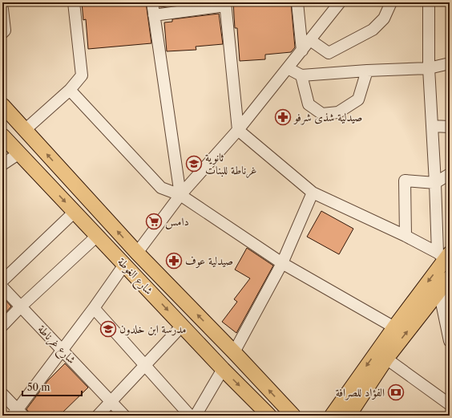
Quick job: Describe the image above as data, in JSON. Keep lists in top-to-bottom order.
{
  "streets": {
    "main road": ["شارع الغوطة"],
    "street": ["شارع غرناطة"]
  },
  "places": {
    "pharmacy": ["صيدلية شذى شرفو", "صيدلية عوف"],
    "school or university": ["ثانوية غرناطة للبنات", "مدرسة ابن خلدون"],
    "supermarket": ["دامس"],
    "bank": ["الفؤاد للصرافة"]
  },
  "scale_bar": "50 m"
}
